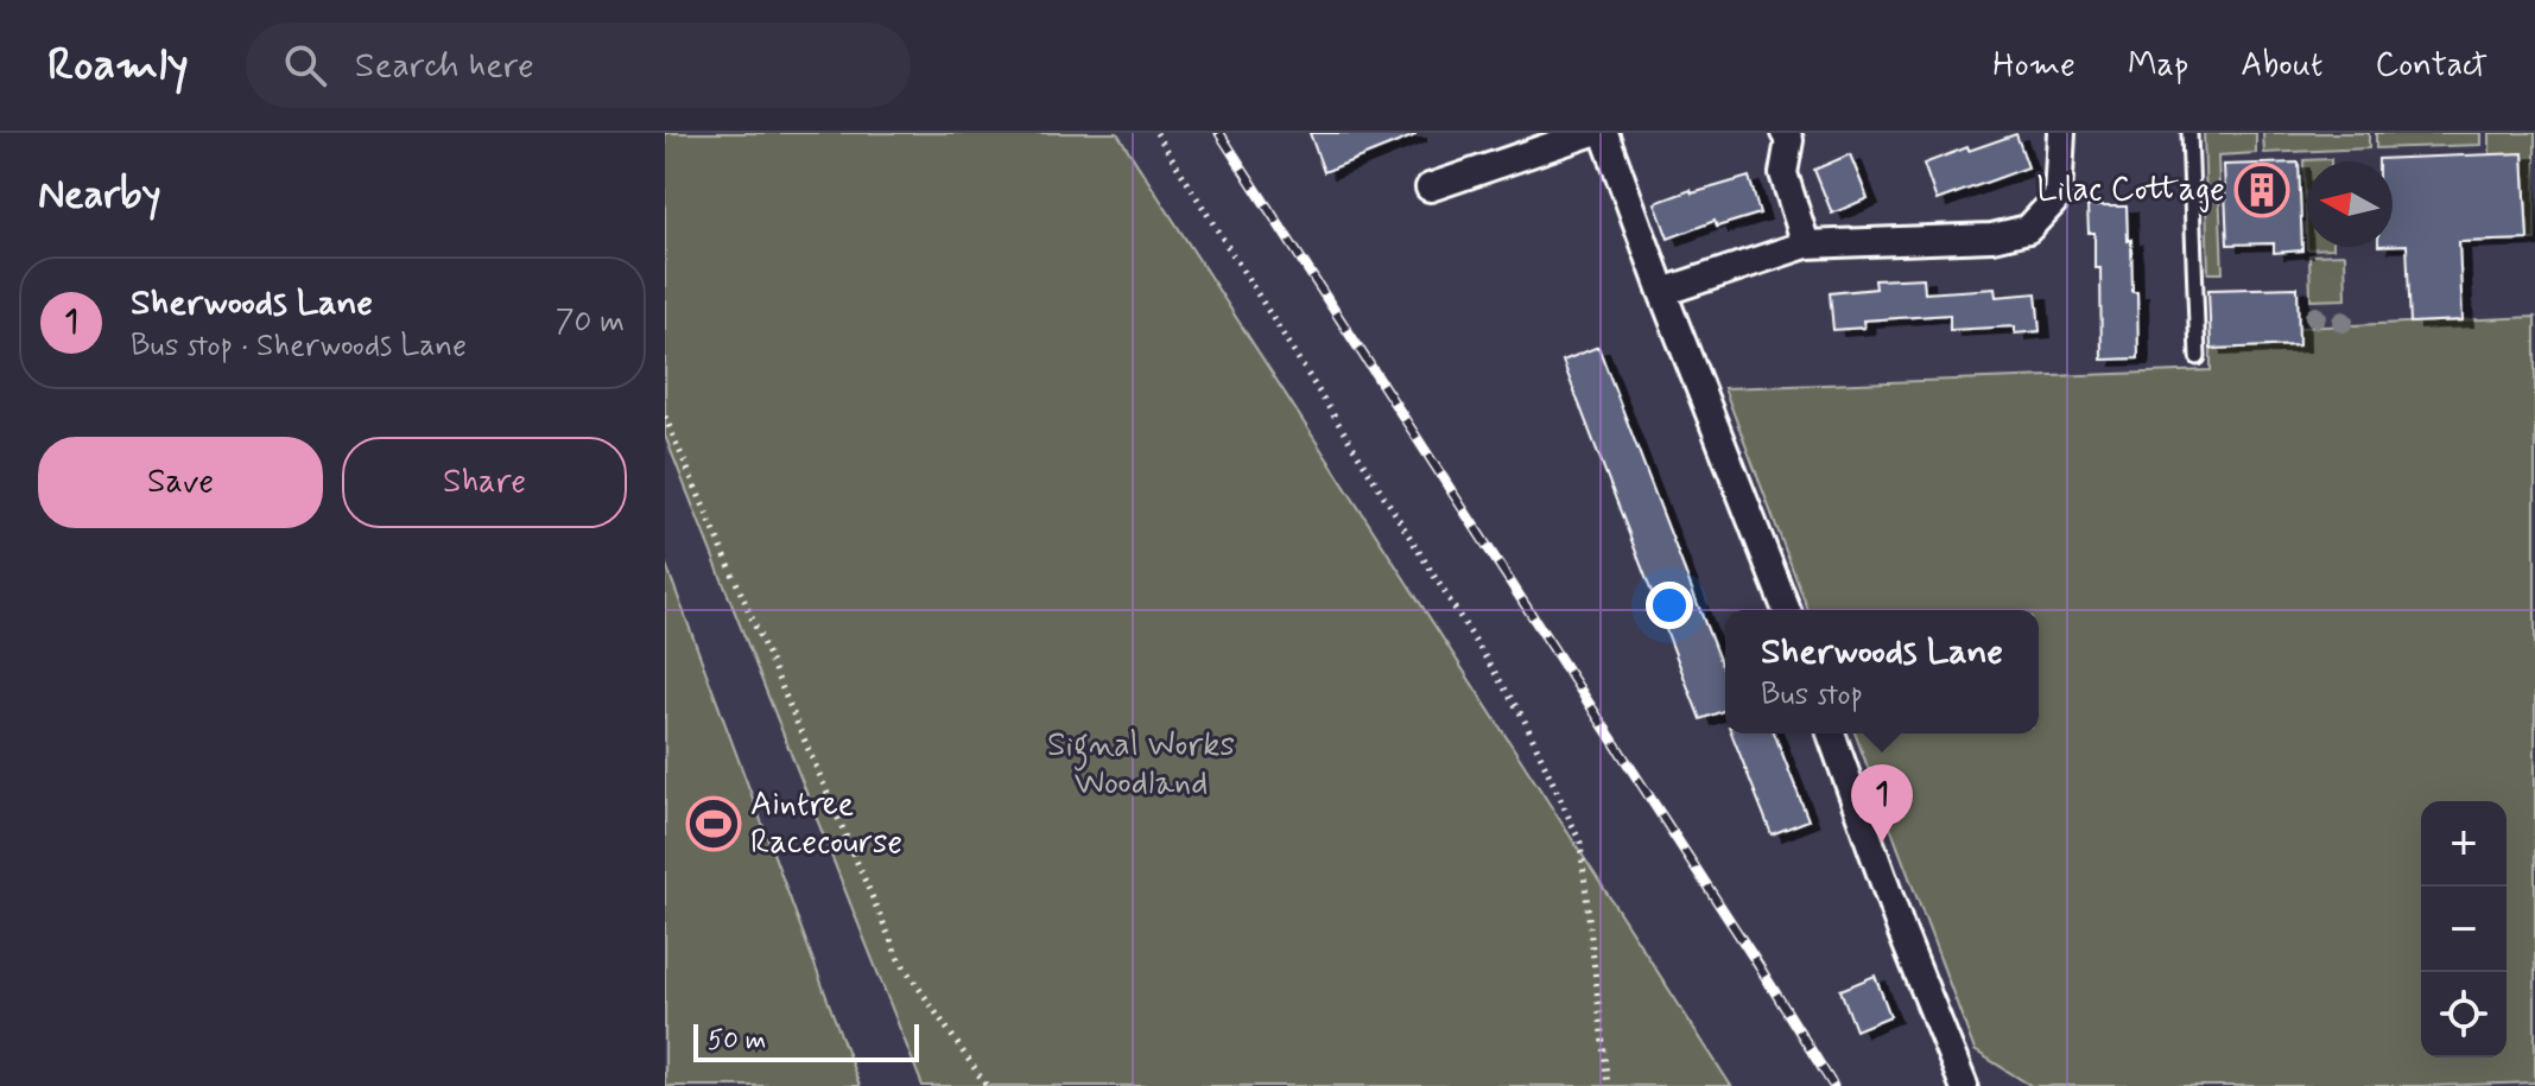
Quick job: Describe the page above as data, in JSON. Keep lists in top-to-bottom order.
{
  "parks": ["Signal Works Woodland"],
  "places": {
    "building": ["Lilac Cottage"],
    "sports": ["Aintree Racecourse"]
  },
  "scale_bar": "50 m",
  "north": "left",
  "page": {
    "header": "Roamly",
    "search": "Search here",
    "nav": [
      "Home",
      "Map",
      "About",
      "Contact"
    ],
    "heading": "Nearby",
    "list": [
      {
        "mark": "1",
        "name": "Sherwoods Lane",
        "note": "Bus stop · Sherwoods Lane",
        "value": "70 m"
      }
    ],
    "buttons": ["Save", "Share"],
    "popup": ["Sherwoods Lane", "Bus stop"],
    "pins": "1",
    "map_buttons": ["+", "−"],
    "scale": "50 m"
  }
}
